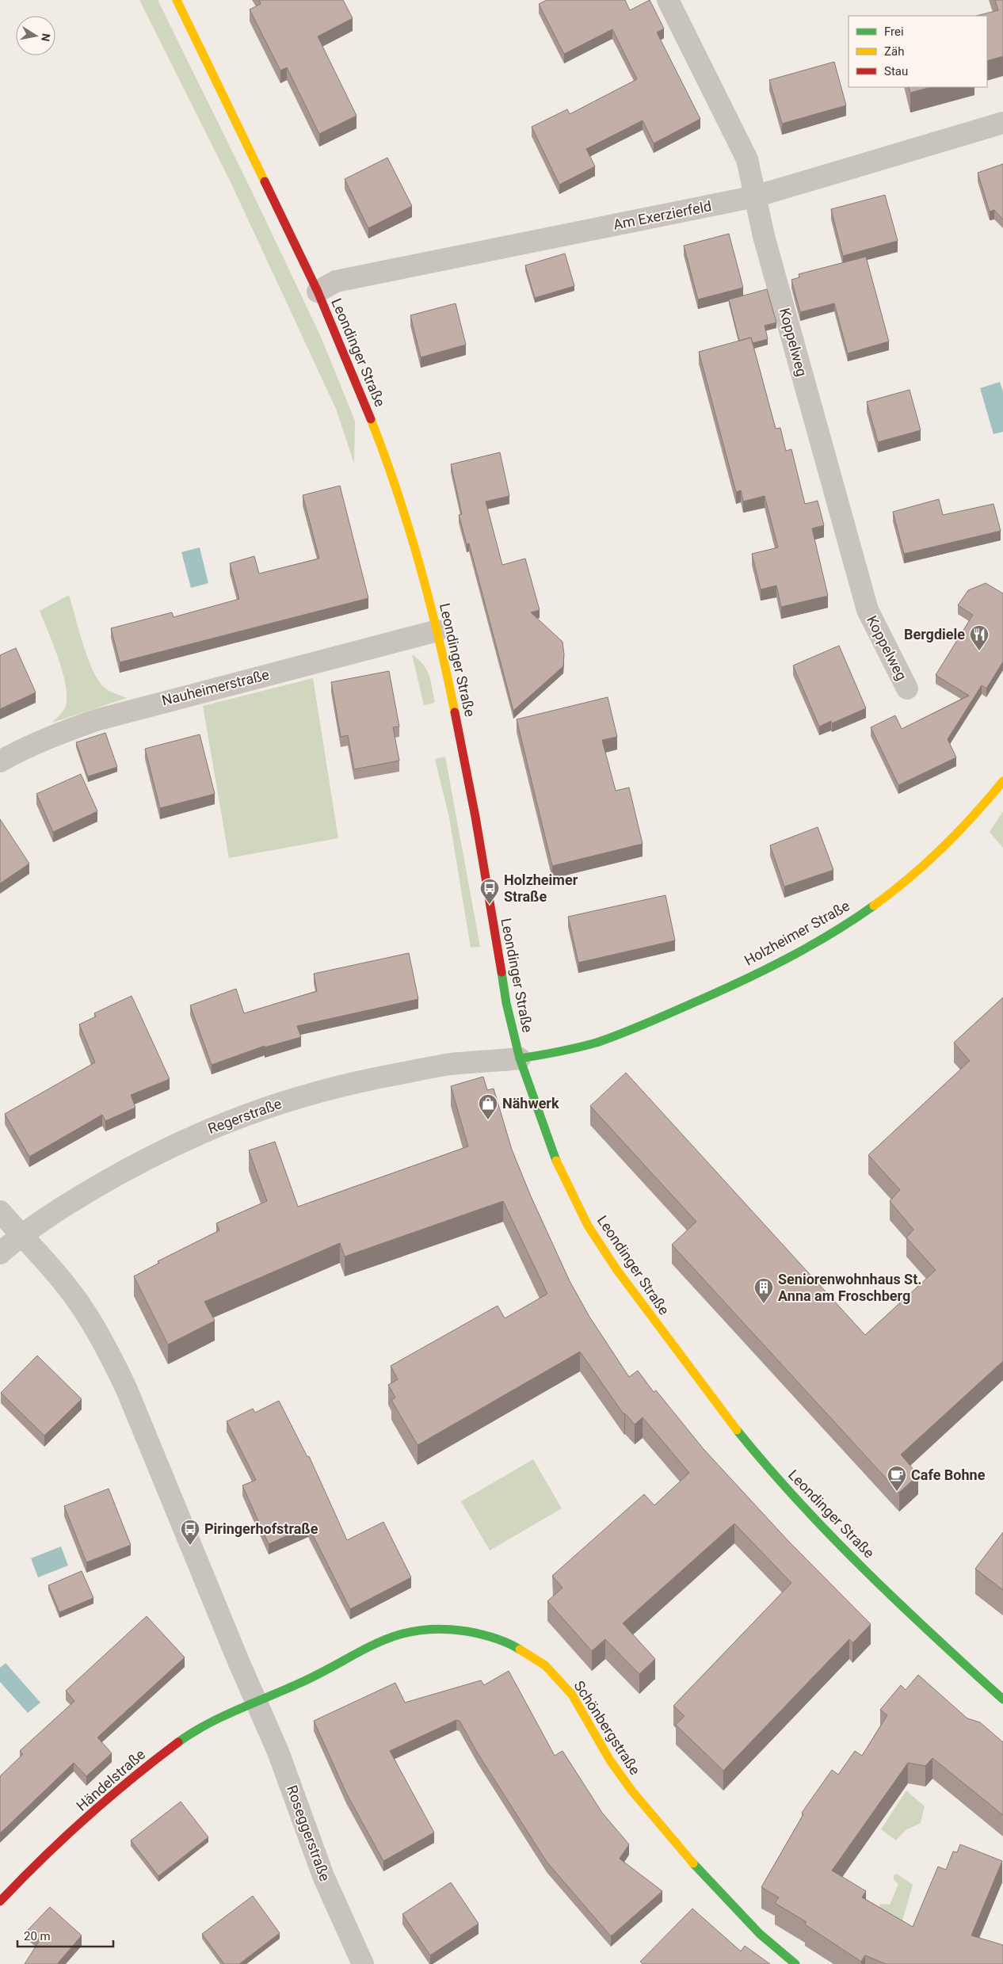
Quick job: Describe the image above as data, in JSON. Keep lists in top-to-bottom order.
{
  "streets": {
    "street": [
      "Am Exerzierfeld",
      "Koppelweg",
      "Leondinger Straße",
      "Nauheimerstraße",
      "Holzheimer Straße",
      "Regerstraße",
      "Schönbergstraße",
      "Händelstraße",
      "Roseggerstraße"
    ]
  },
  "crossings": [
    ["Am Exerzierfeld", "Koppelweg"],
    ["Am Exerzierfeld", "Leondinger Straße"],
    ["Leondinger Straße", "Nauheimerstraße"],
    ["Leondinger Straße", "Holzheimer Straße"],
    ["Leondinger Straße", "Regerstraße"],
    ["Holzheimer Straße", "Regerstraße"],
    ["Schönbergstraße", "Händelstraße"],
    ["Schönbergstraße", "Roseggerstraße"],
    ["Händelstraße", "Roseggerstraße"]
  ],
  "places": {
    "restaurant": ["Bergdiele"],
    "bus stop": ["Holzheimer Straße", "Piringerhofstraße"],
    "shop": ["Nähwerk"],
    "building": ["Seniorenwohnhaus St. Anna am Froschberg"],
    "cafe": ["Cafe Bohne"]
  },
  "legend": ["Frei", "Zäh", "Stau"],
  "scale_bar": "20 m",
  "north": "right"
}
